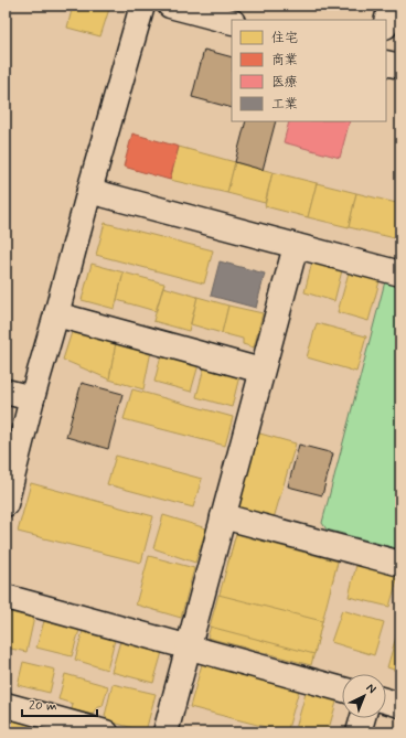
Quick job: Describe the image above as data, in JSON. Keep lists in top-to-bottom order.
{
  "legend": [
    "住宅",
    "商業",
    "医療",
    "工業"
  ],
  "scale_bar": "20 m",
  "north": "top right"
}
